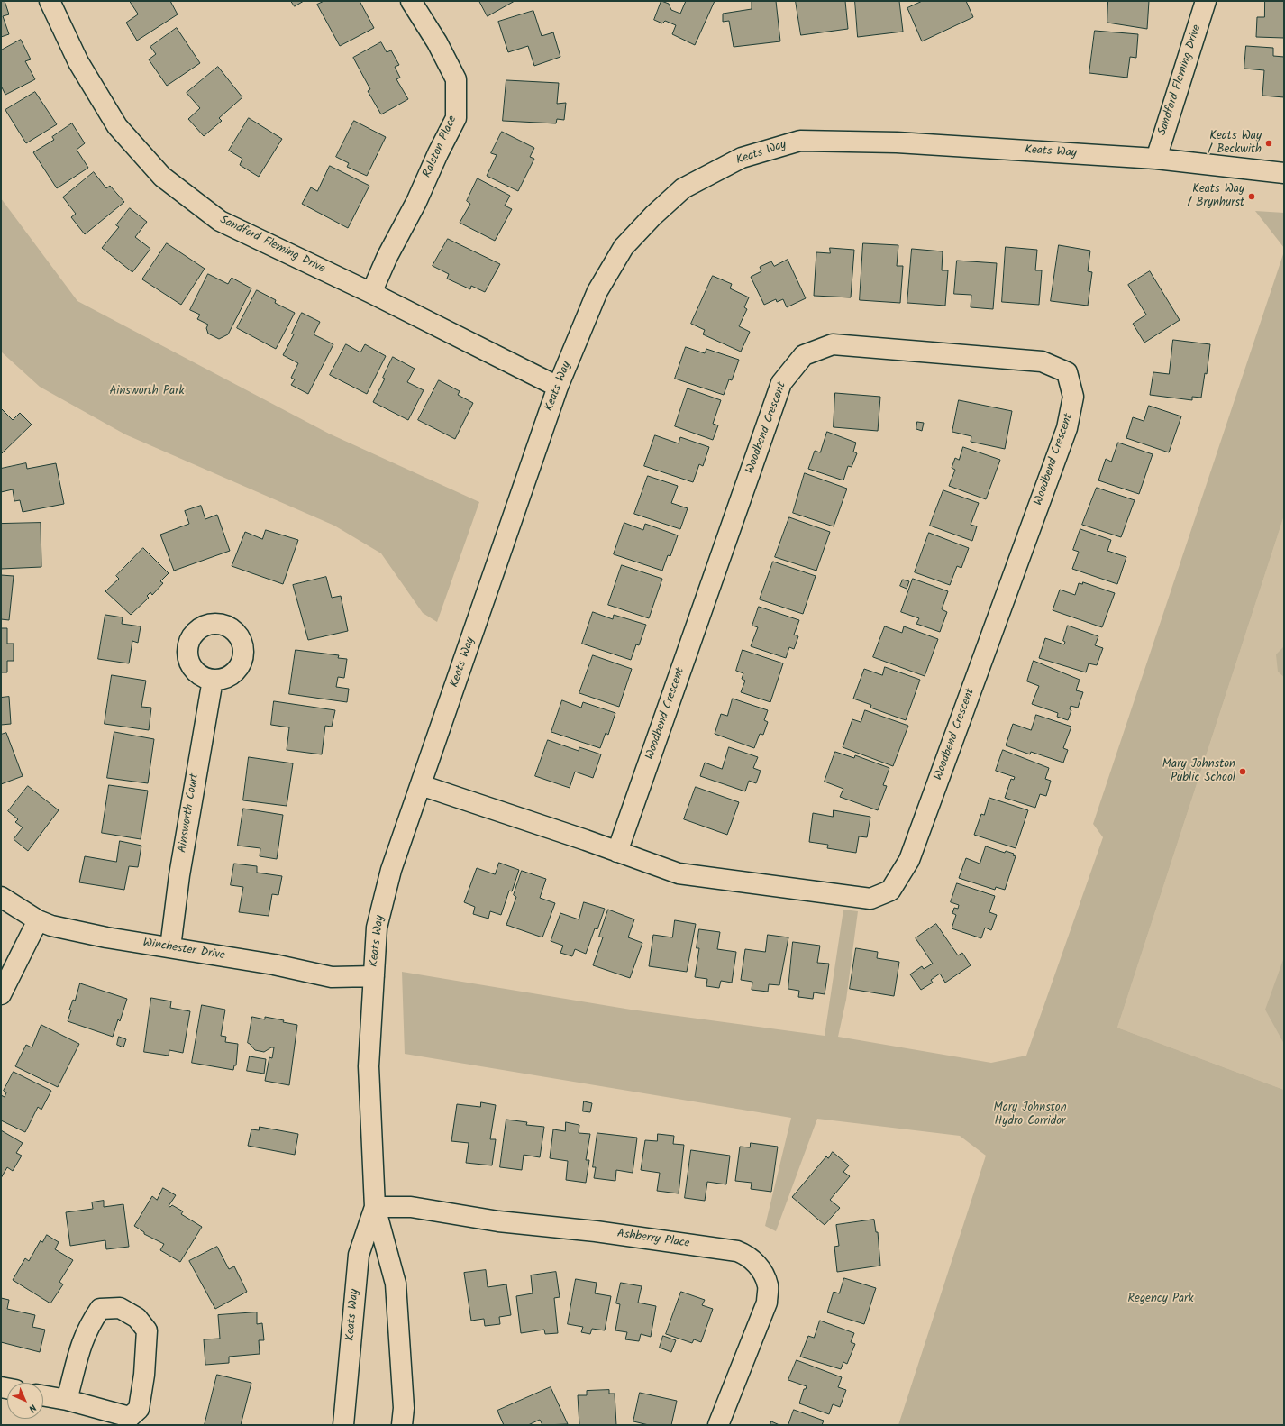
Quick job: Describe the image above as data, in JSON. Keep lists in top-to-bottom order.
{
  "streets": {
    "street": [
      "Sandford Fleming Drive",
      "Ralston Place",
      "Keats Way",
      "Woodbend Crescent",
      "Ainsworth Court",
      "Winchester Drive",
      "Ashberry Place"
    ]
  },
  "crossings": [
    ["Sandford Fleming Drive", "Ralston Place"],
    ["Sandford Fleming Drive", "Keats Way"],
    ["Keats Way", "Woodbend Crescent"],
    ["Keats Way", "Winchester Drive"],
    ["Keats Way", "Ashberry Place"],
    ["Ainsworth Court", "Winchester Drive"]
  ],
  "parks": ["Ainsworth Park", "Mary Johnston Hydro Corridor", "Regency Park"],
  "places": ["Keats Way / Beckwith", "Keats Way / Brynhurst", "Mary Johnston Public School"],
  "north": "bottom right"
}
